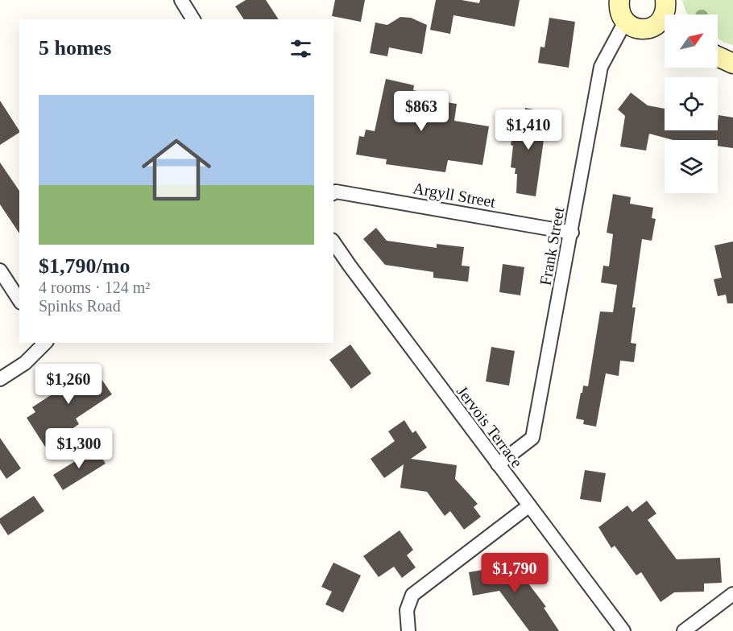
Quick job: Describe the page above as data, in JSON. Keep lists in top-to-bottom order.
{
  "streets": {
    "street": ["Argyll Street", "Frank Street", "Jervois Terrace"]
  },
  "crossings": [
    ["Argyll Street", "Frank Street"],
    ["Frank Street", "Jervois Terrace"]
  ],
  "north": "top right",
  "page": {
    "heading": "5 homes",
    "list": [
      {
        "name": "$1,790/mo",
        "note": "4 rooms · 124 m² · Spinks Road"
      }
    ],
    "price": [
      "$863",
      "$1,410",
      "$1,260",
      "$1,300",
      "$1,790"
    ]
  }
}
